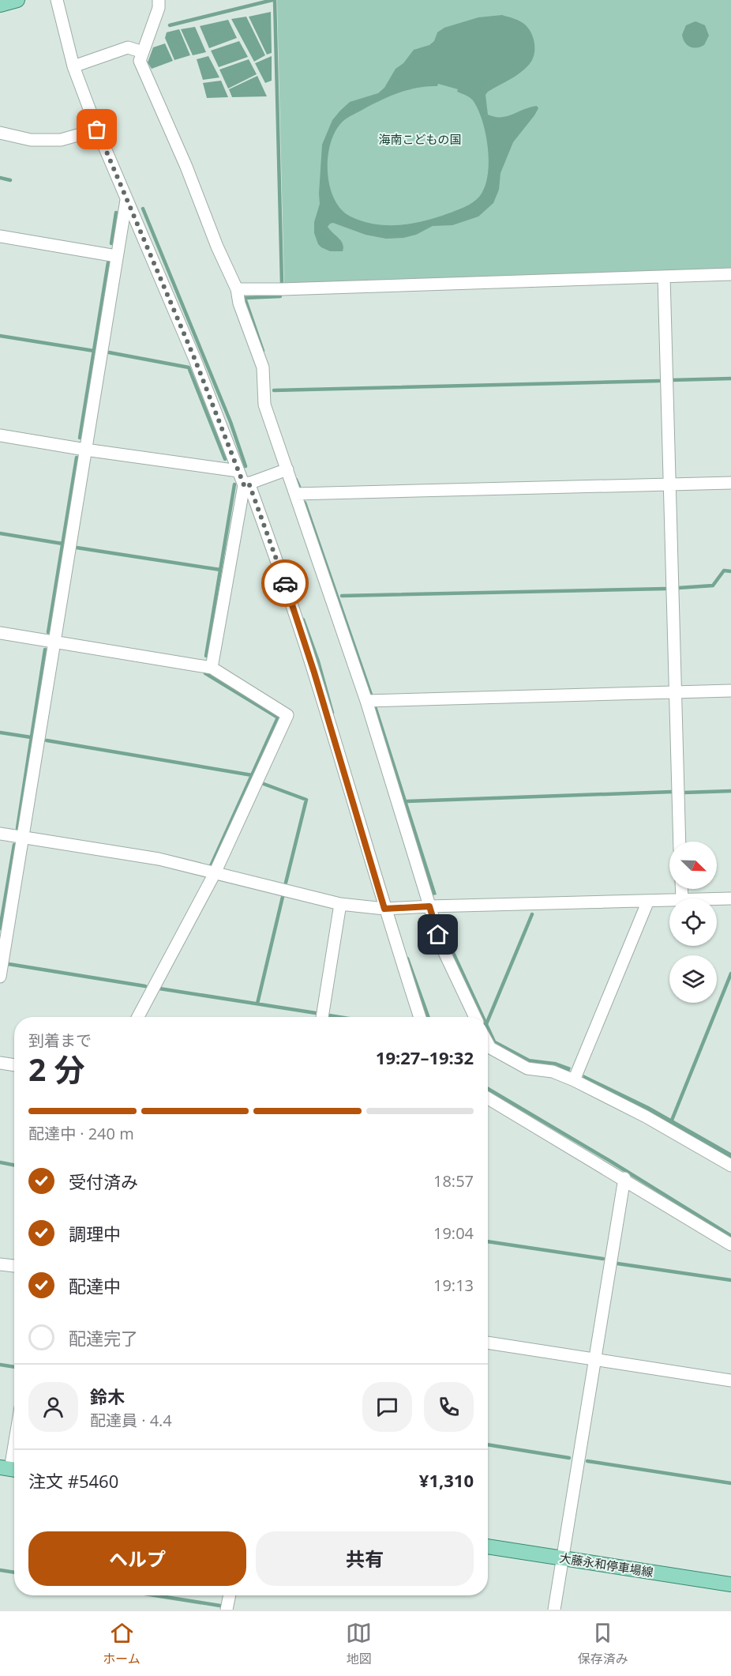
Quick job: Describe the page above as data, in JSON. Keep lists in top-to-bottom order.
{
  "streets": {
    "main road": ["大藤永和停車場線"]
  },
  "parks": ["海南こどもの国"],
  "north": "bottom right",
  "page": {
    "heading": ["2 分", "到着まで", "19:27–19:32"],
    "panel": [
      "鈴木",
      "配達員 · 4.4",
      "注文 #5460",
      "¥1,310"
    ],
    "bar": "配達中 · 240 m",
    "list": [
      ["受付済み", "18:57"],
      ["調理中", "19:04"],
      ["配達中", "19:13"],
      "配達完了"
    ],
    "buttons": ["ヘルプ", "共有"],
    "tabs": ["ホーム", "地図", "保存済み"]
  }
}
